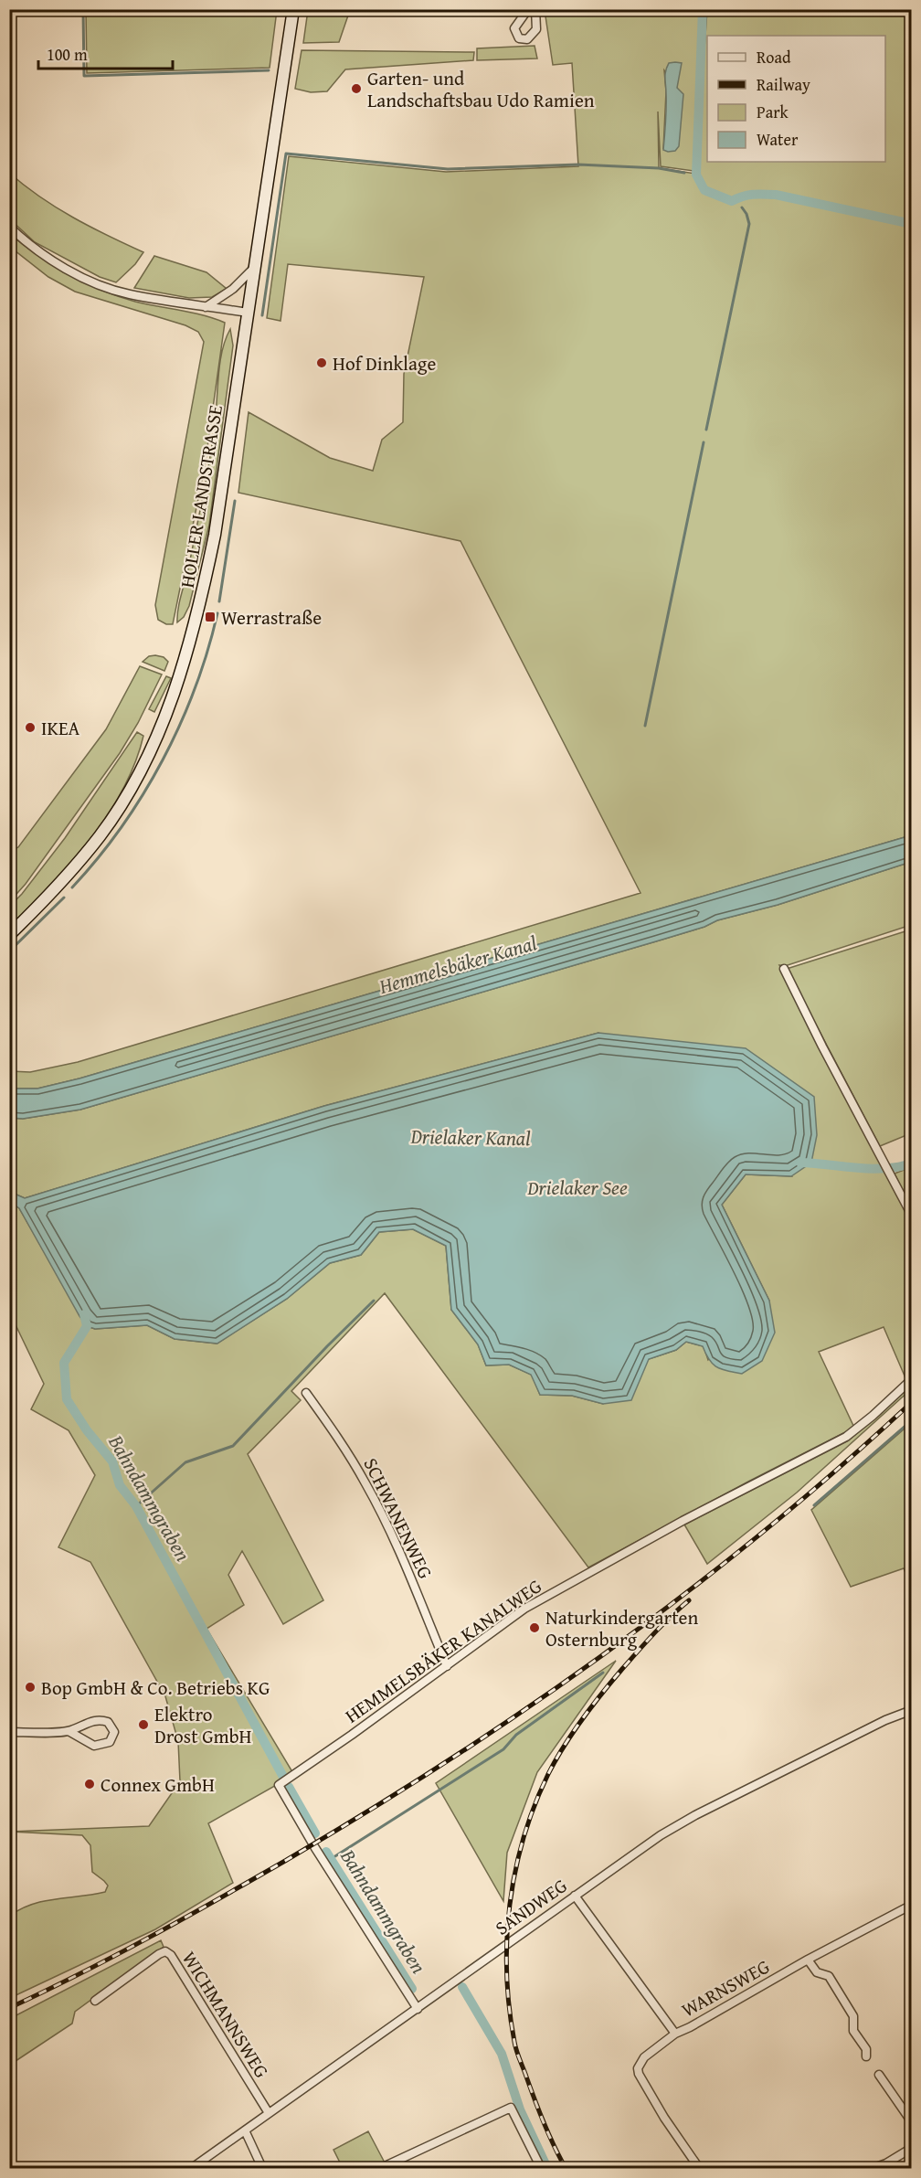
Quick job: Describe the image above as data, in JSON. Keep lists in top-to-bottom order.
{
  "streets": {
    "main road": ["HOLLER LANDSTRASSE"],
    "street": [
      "SCHWANENWEG",
      "HEMMELSBÄKER KANALWEG",
      "SANDWEG",
      "WARNSWEG",
      "WICHMANNSWEG"
    ]
  },
  "crossings": [
    ["SCHWANENWEG", "HEMMELSBÄKER KANALWEG"],
    ["HEMMELSBÄKER KANALWEG", "SANDWEG"],
    ["SANDWEG", "WARNSWEG"],
    ["SANDWEG", "WICHMANNSWEG"]
  ],
  "water": [
    "Hemmelsbäker Kanal",
    "Drielaker Kanal",
    "Drielaker See",
    "Bahndammgraben"
  ],
  "places": {
    "other": [
      "Garten- und Landschaftsbau Udo Ramien",
      "Hof Dinklage",
      "IKEA",
      "Naturkindergarten Osternburg",
      "Bop GmbH & Co. Betriebs KG",
      "Elektro Drost GmbH",
      "Connex GmbH"
    ],
    "transit": ["Werrastraße"]
  },
  "legend": [
    "Road",
    "Railway",
    "Park",
    "Water"
  ],
  "scale_bar": "100 m"
}
